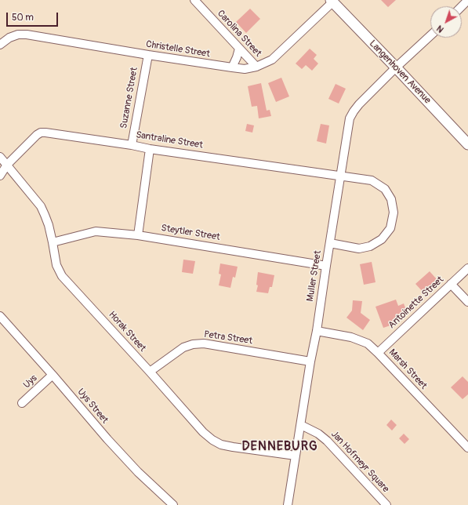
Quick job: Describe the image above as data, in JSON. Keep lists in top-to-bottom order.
{
  "streets": {
    "street": [
      "Carolina Street",
      "Christelle Street",
      "Langenhoven Avenue",
      "Suzanne Street",
      "Santraline Street",
      "Steytler Street",
      "Muller Street",
      "Antoinette Street",
      "Horak Street",
      "Petra Street",
      "Marsh Street",
      "Uys",
      "Uys Street",
      "Jan Hofmeyr Square"
    ]
  },
  "crossings": [
    ["Carolina Street", "Christelle Street"],
    ["Christelle Street", "Langenhoven Avenue"],
    ["Christelle Street", "Suzanne Street"],
    ["Langenhoven Avenue", "Muller Street"],
    ["Suzanne Street", "Santraline Street"],
    ["Santraline Street", "Muller Street"],
    ["Santraline Street", "Horak Street"],
    ["Steytler Street", "Muller Street"],
    ["Steytler Street", "Horak Street"],
    ["Muller Street", "Horak Street"],
    ["Muller Street", "Petra Street"],
    ["Muller Street", "Marsh Street"],
    ["Muller Street", "Jan Hofmeyr Square"],
    ["Antoinette Street", "Marsh Street"],
    ["Horak Street", "Petra Street"],
    ["Uys", "Uys Street"]
  ],
  "districts": ["DENNEBURG"],
  "scale_bar": "50 m",
  "north": "bottom left"
}
